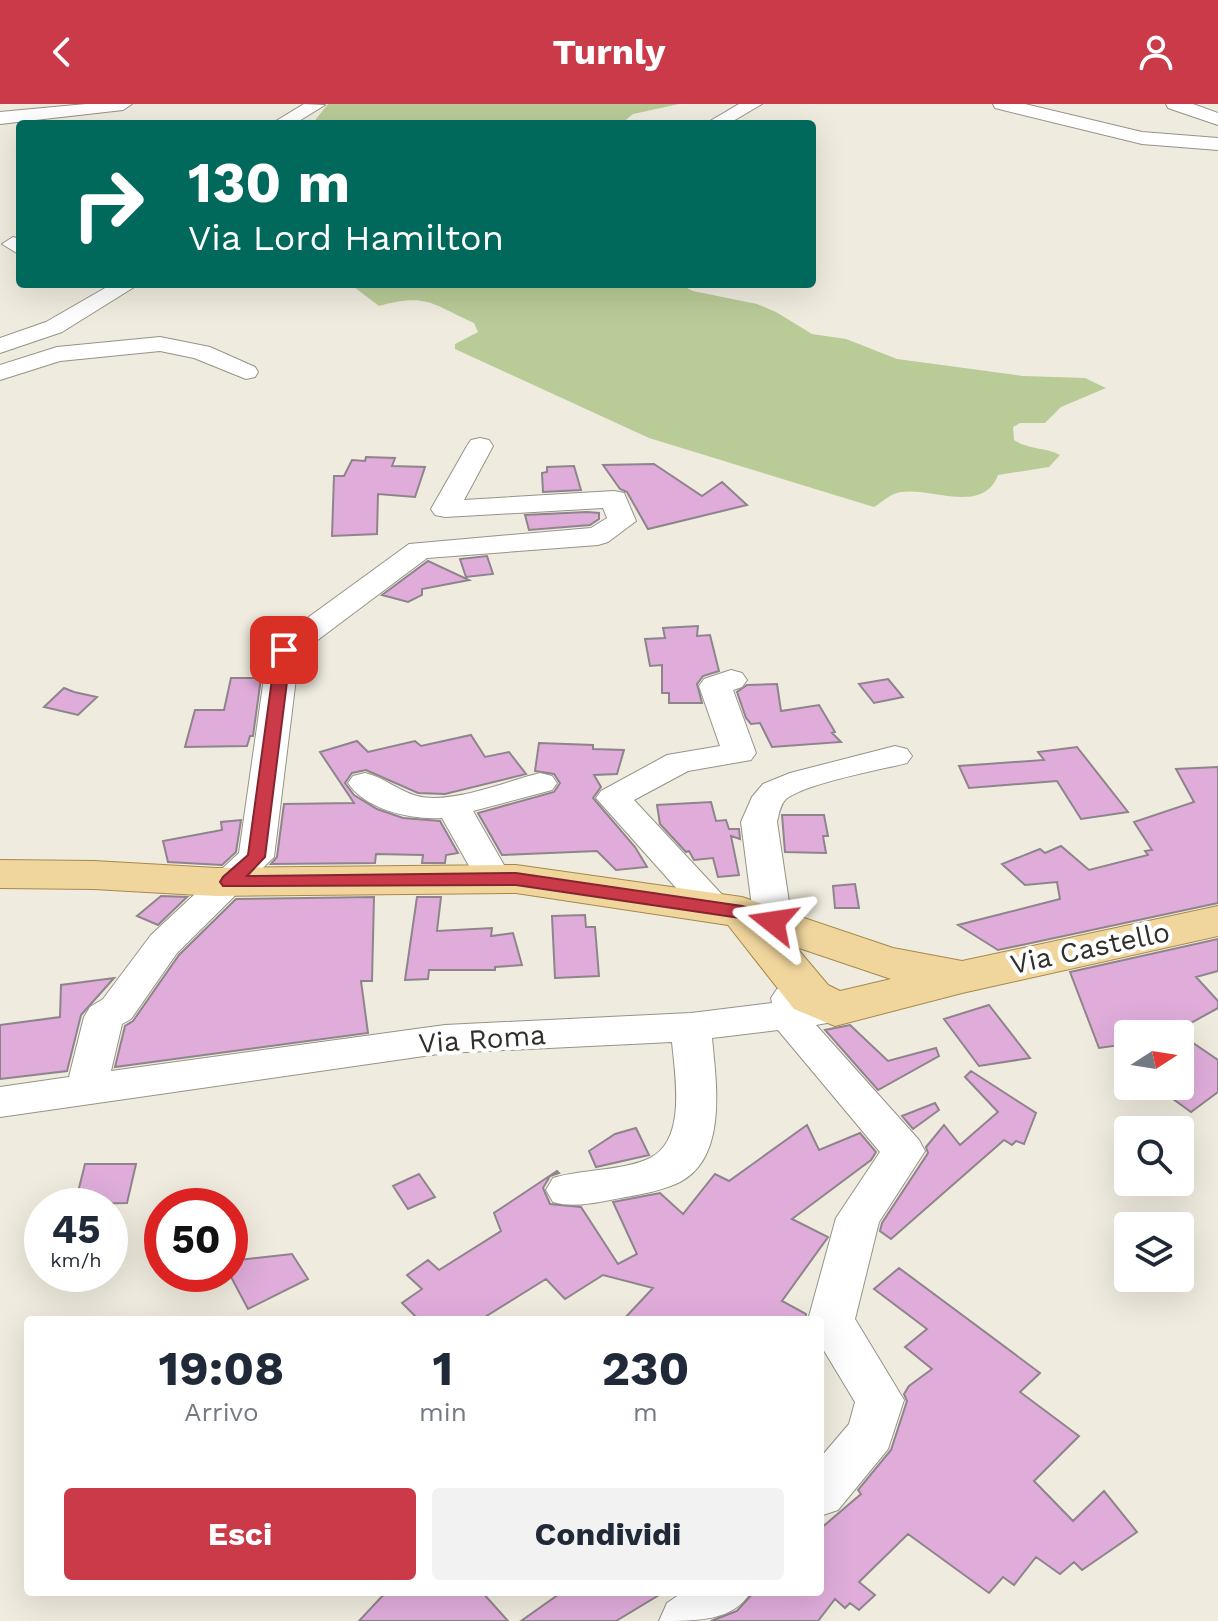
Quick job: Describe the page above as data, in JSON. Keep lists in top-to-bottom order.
{
  "streets": {
    "main road": ["Via Castello", "Via Roma"]
  },
  "crossings": [
    ["Via Castello", "Via Roma"]
  ],
  "north": "right",
  "page": {
    "header": "Turnly",
    "turn": ["130 m", "Via Lord Hamilton"],
    "speed": "45 km/h",
    "limit": "50",
    "eta": [
      "19:08",
      "Arrivo",
      "1",
      "min",
      "230",
      "m"
    ],
    "buttons": ["Esci", "Condividi"]
  }
}
